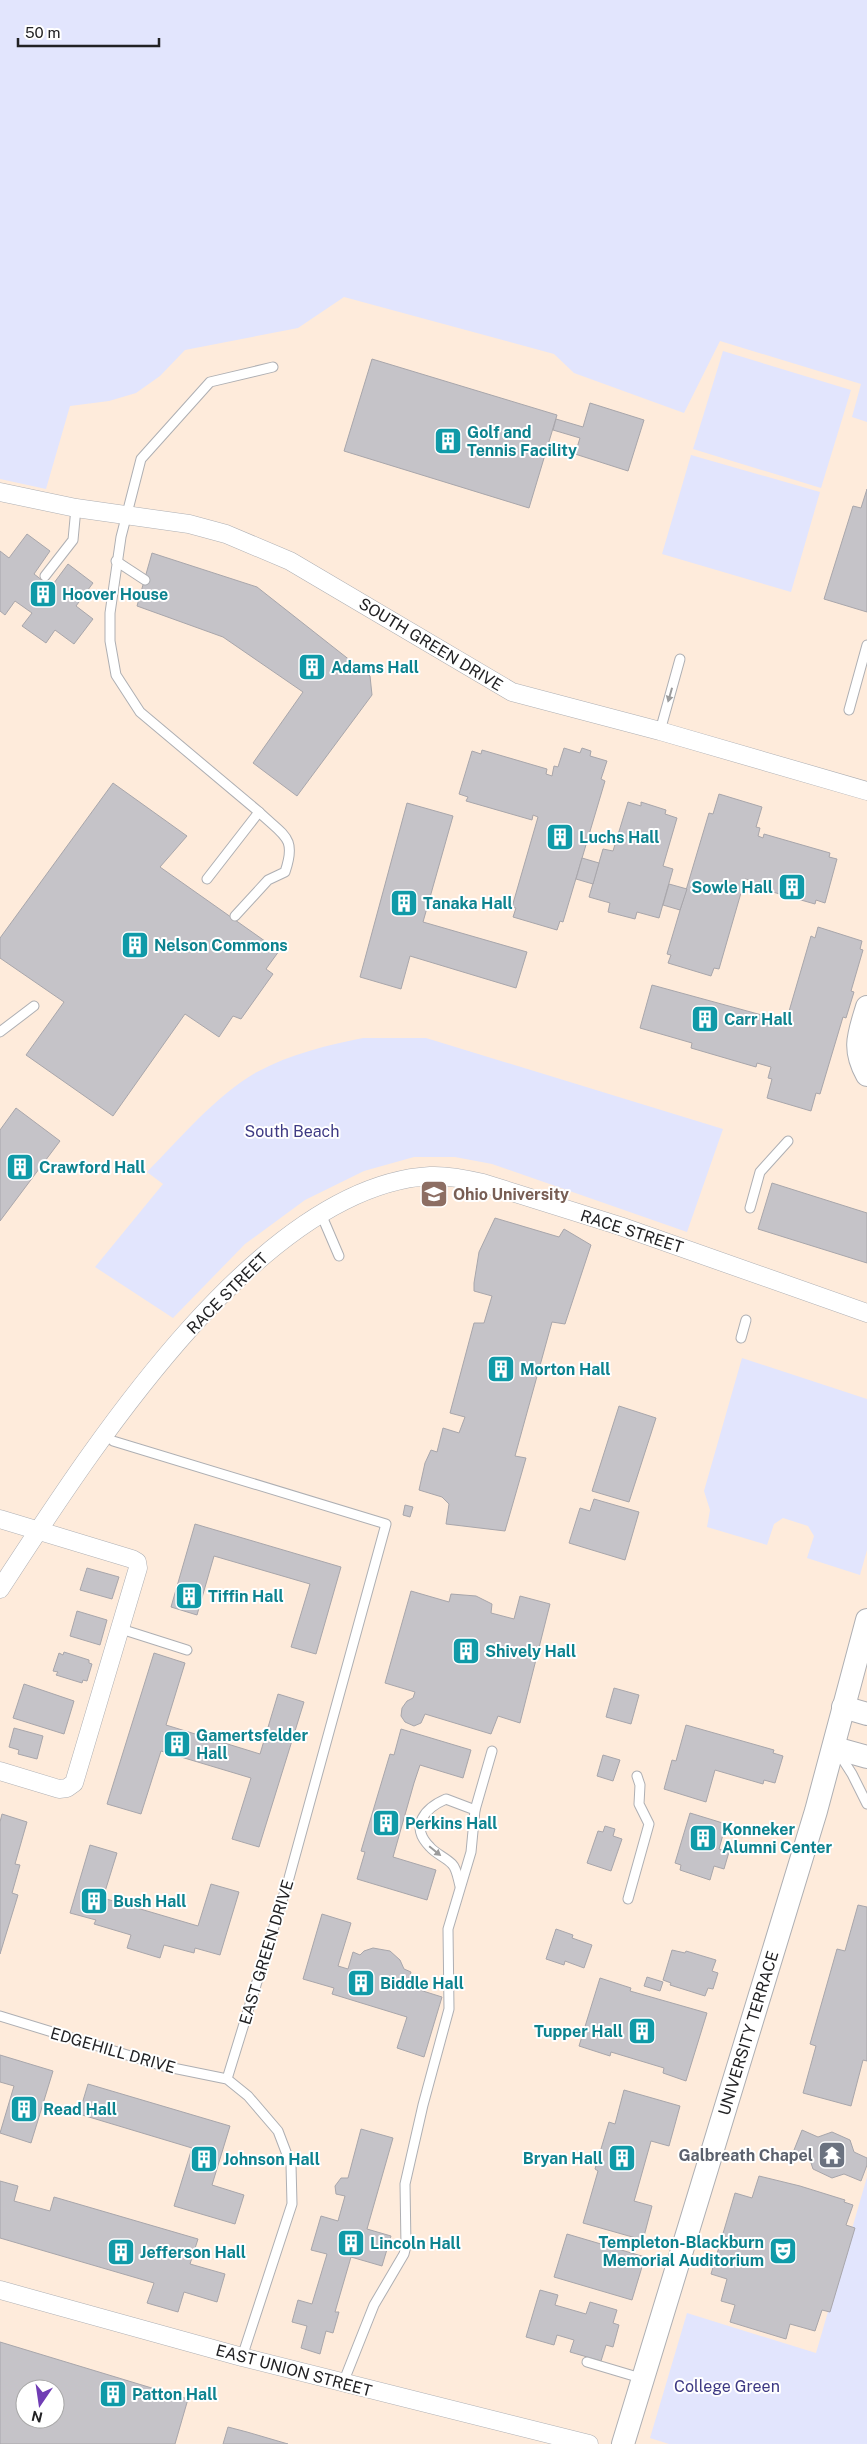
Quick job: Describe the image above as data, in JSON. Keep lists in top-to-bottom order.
{
  "streets": {
    "street": [
      "SOUTH GREEN DRIVE",
      "RACE STREET",
      "UNIVERSITY TERRACE",
      "EAST UNION STREET"
    ],
    "lane": ["EAST GREEN DRIVE", "EDGEHILL DRIVE"]
  },
  "crossings": [
    ["EAST GREEN DRIVE", "EDGEHILL DRIVE"]
  ],
  "parks": ["South Beach", "College Green"],
  "places": {
    "building": [
      "Golf and Tennis Facility",
      "Hoover House",
      "Adams Hall",
      "Luchs Hall",
      "Sowle Hall",
      "Tanaka Hall",
      "Nelson Commons",
      "Carr Hall",
      "Crawford Hall",
      "Morton Hall",
      "Tiffin Hall",
      "Shively Hall",
      "Gamertsfelder Hall",
      "Perkins Hall",
      "Konneker Alumni Center",
      "Bush Hall",
      "Biddle Hall",
      "Tupper Hall",
      "Read Hall",
      "Bryan Hall",
      "Johnson Hall",
      "Lincoln Hall",
      "Jefferson Hall",
      "Patton Hall"
    ],
    "school or university": ["Ohio University"],
    "temple": ["Galbreath Chapel"],
    "theatre": ["Templeton-Blackburn Memorial Auditorium"]
  },
  "scale_bar": "50 m",
  "north": "bottom"
}
